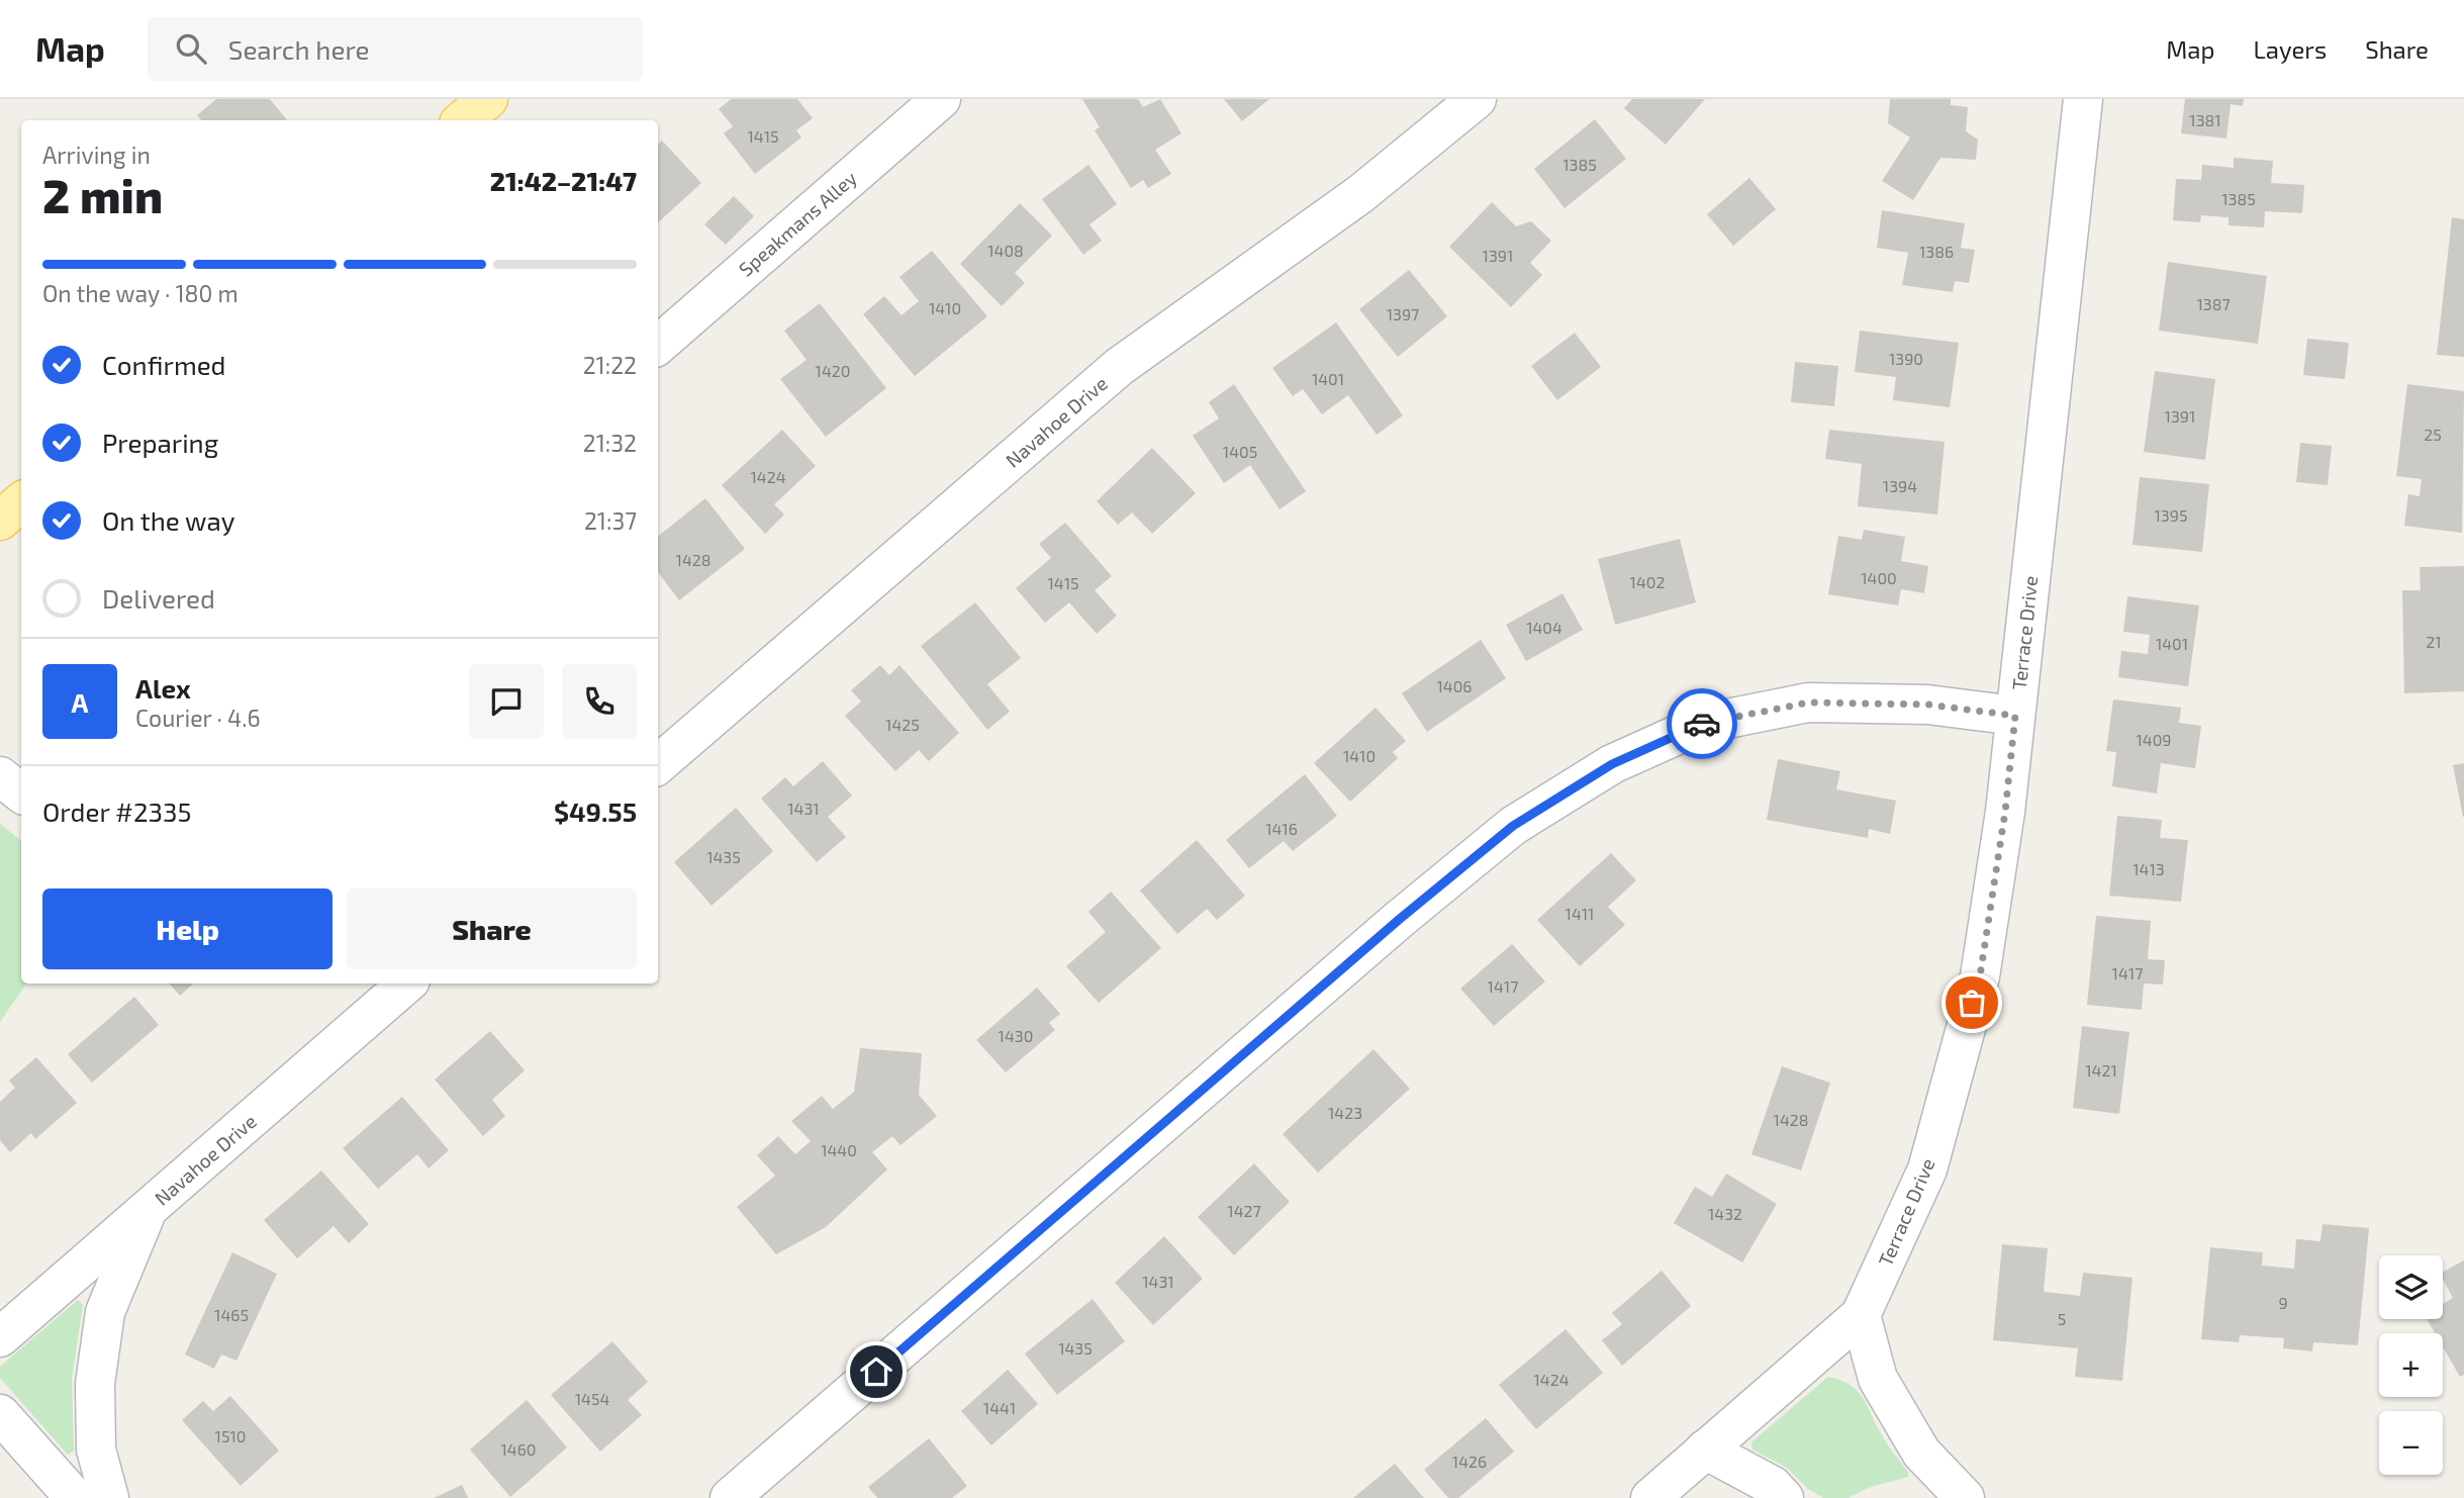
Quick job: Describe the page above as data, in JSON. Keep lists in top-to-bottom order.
{
  "streets": {
    "street": ["Speakmans Alley", "Navahoe Drive", "Terrace Drive"]
  },
  "house_numbers": [
    "1381",
    "1415",
    "1385",
    "1385",
    "1408",
    "1386",
    "1391",
    "1387",
    "1410",
    "1397",
    "1390",
    "1420",
    "1401",
    "1391",
    "25",
    "1405",
    "1424",
    "1394",
    "1395",
    "1428",
    "1400",
    "1402",
    "1415",
    "1404",
    "21",
    "1401",
    "1406",
    "1425",
    "1409",
    "1410",
    "1431",
    "1416",
    "1435",
    "1413",
    "1411",
    "1417",
    "1417",
    "1430",
    "1421",
    "1423",
    "1428",
    "1440",
    "1427",
    "1432",
    "1431",
    "9",
    "1465",
    "5",
    "1435",
    "1424",
    "1454",
    "1441",
    "1510",
    "1460",
    "1426"
  ],
  "page": {
    "header": "Map",
    "search": "Search here",
    "nav": ["Map", "Layers", "Share"],
    "heading": ["2 min", "Arriving in", "21:42–21:47"],
    "panel": [
      "Alex",
      "Courier · 4.6",
      "Order #2335",
      "$49.55"
    ],
    "bar": "On the way · 180 m",
    "list": [
      ["Confirmed", "21:22"],
      ["Preparing", "21:32"],
      ["On the way", "21:37"],
      "Delivered"
    ],
    "round": "A",
    "buttons": ["Help", "Share"],
    "map_buttons": ["+", "−"]
  }
}
